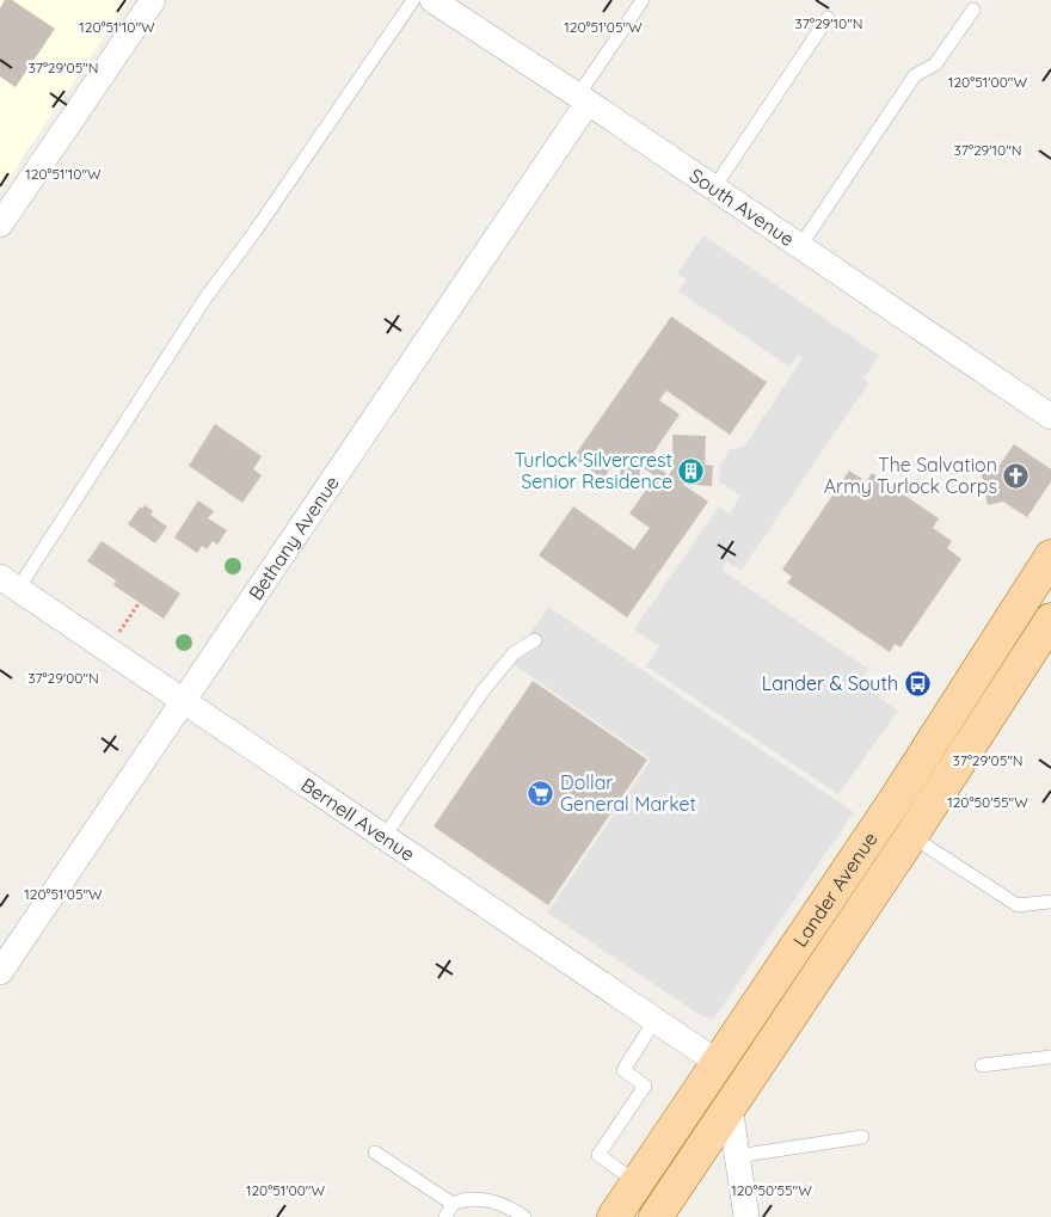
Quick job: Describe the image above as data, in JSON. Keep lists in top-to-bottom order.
{
  "streets": {
    "main road": ["Lander Avenue"],
    "street": ["South Avenue", "Bethany Avenue", "Bernell Avenue"]
  },
  "crossings": [
    ["South Avenue", "Bethany Avenue"],
    ["Bethany Avenue", "Bernell Avenue"],
    ["Bernell Avenue", "Lander Avenue"]
  ],
  "places": {
    "building": ["Turlock Silvercrest Senior Residence"],
    "church": ["The Salvation Army Turlock Corps"],
    "bus stop": ["Lander & South"],
    "supermarket": ["Dollar General Market"]
  },
  "coordinates": [
    "37°29'10\"N",
    "120°51'10\"W",
    "120°51'05\"W",
    "37°29'05\"N",
    "120°51'00\"W",
    "37°29'00\"N",
    "120°50'55\"W"
  ]
}
